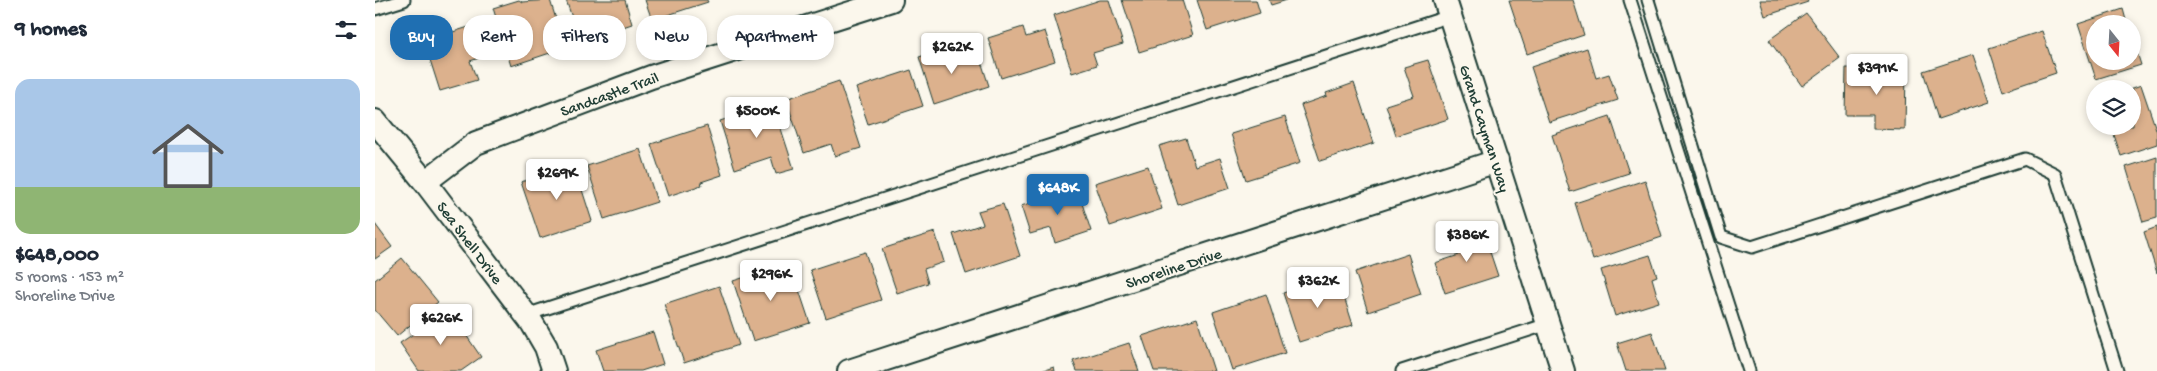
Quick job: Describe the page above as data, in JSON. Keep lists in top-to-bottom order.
{
  "streets": {
    "street": [
      "Sandcastle Trail",
      "Grand Cayman Way",
      "Sea Shell Drive",
      "Shoreline Drive"
    ]
  },
  "crossings": [
    ["Sandcastle Trail", "Sea Shell Drive"],
    ["Grand Cayman Way", "Shoreline Drive"]
  ],
  "north": "bottom",
  "page": {
    "heading": "9 homes",
    "chip": [
      "Buy",
      "Rent",
      "Filters",
      "New",
      "Apartment"
    ],
    "price": [
      "$262K",
      "$391K",
      "$500K",
      "$269K",
      "$648K",
      "$386K",
      "$296K",
      "$362K",
      "$626K"
    ],
    "list": [
      {
        "name": "$648,000",
        "note": "5 rooms · 153 m² · Shoreline Drive"
      }
    ]
  }
}
